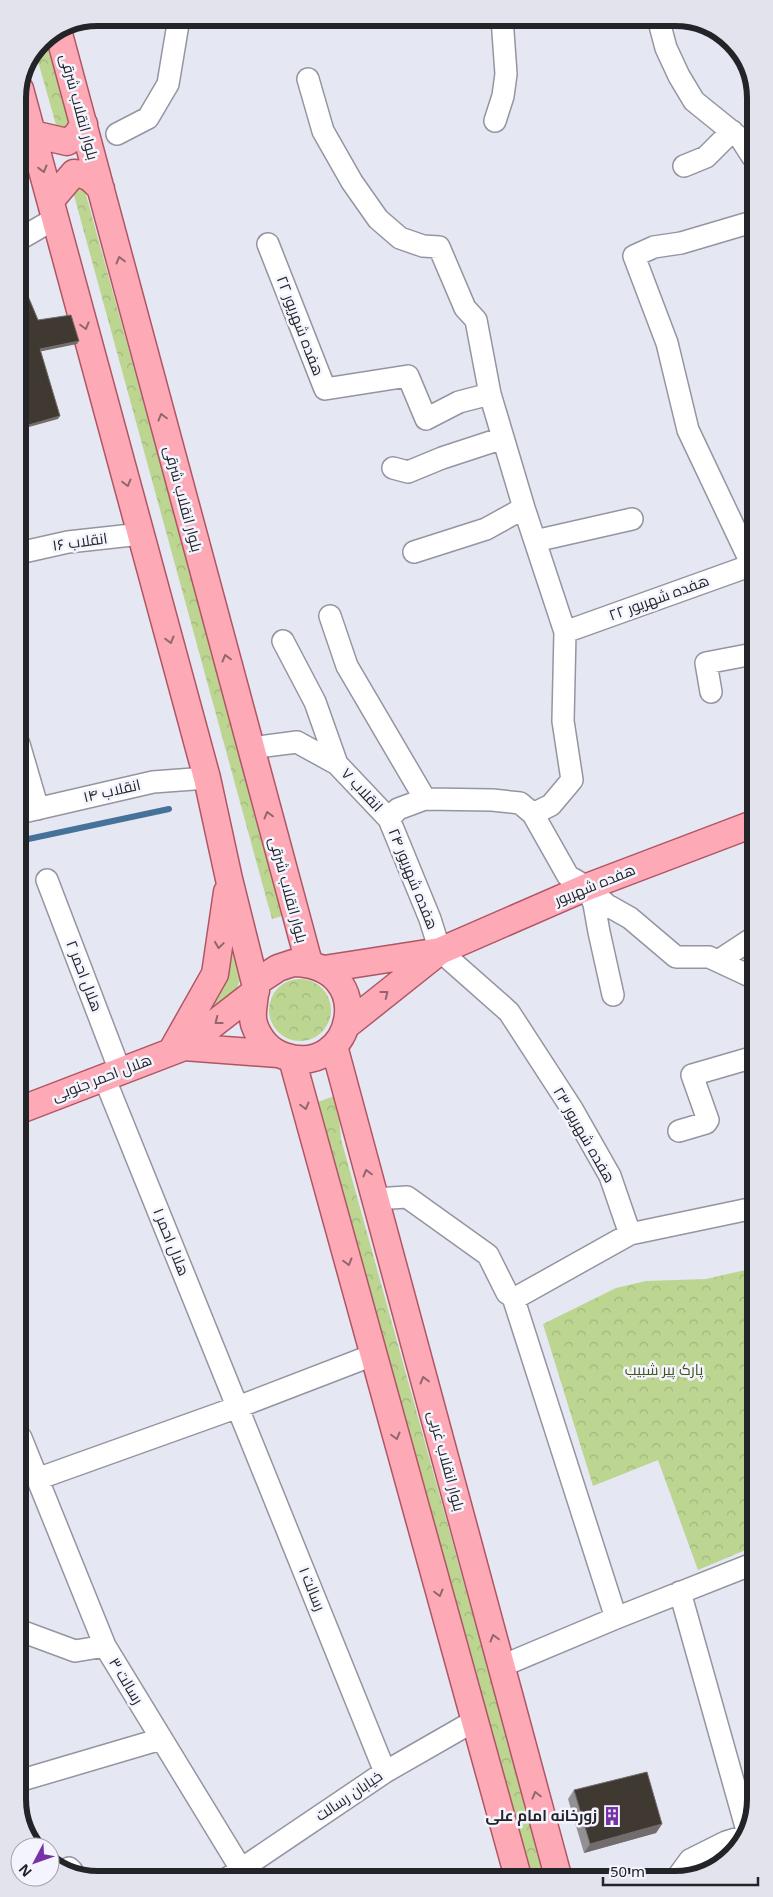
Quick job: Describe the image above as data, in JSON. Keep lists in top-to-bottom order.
{
  "streets": {
    "main road": [
      "بلوار انقلاب شرقی",
      "هفده شهریور",
      "هلال احمر جنوبی",
      "بلوار انقلاب غربی"
    ],
    "street": [
      "هفده شهریور ۲۲",
      "انقلاب ۱۶",
      "انقلاب ۷",
      "انقلاب ۱۴",
      "هفده شهریور ۲۴",
      "هلال احمر ۲",
      "هفده شهریور ۲۳",
      "هلال احمر ۱",
      "رسالت ۱",
      "رسالت ۳",
      "خیابان رسالت"
    ]
  },
  "crossings": [
    ["بلوار انقلاب شرقی", "انقلاب ۷"],
    ["بلوار انقلاب شرقی", "هفده شهریور"],
    ["بلوار انقلاب شرقی", "هلال احمر جنوبی"],
    ["بلوار انقلاب شرقی", "بلوار انقلاب غربی"],
    ["انقلاب ۷", "هفده شهریور ۲۴"],
    ["هفده شهریور ۲۴", "هفده شهریور"],
    ["هفده شهریور ۲۴", "هفده شهریور ۲۳"],
    ["هفده شهریور", "هلال احمر جنوبی"],
    ["هفده شهریور", "هفده شهریور ۲۳"],
    ["هفده شهریور", "بلوار انقلاب غربی"],
    ["هلال احمر ۲", "هلال احمر جنوبی"],
    ["هلال احمر ۲", "هلال احمر ۱"],
    ["هلال احمر جنوبی", "هلال احمر ۱"],
    ["هلال احمر جنوبی", "بلوار انقلاب غربی"],
    ["هلال احمر ۱", "رسالت ۱"],
    ["رسالت ۱", "خیابان رسالت"]
  ],
  "parks": ["پارک پیر شبیب"],
  "places": {
    "building": ["زورخانه امام علی"]
  },
  "scale_bar": "50 m",
  "north": "bottom left"
}
